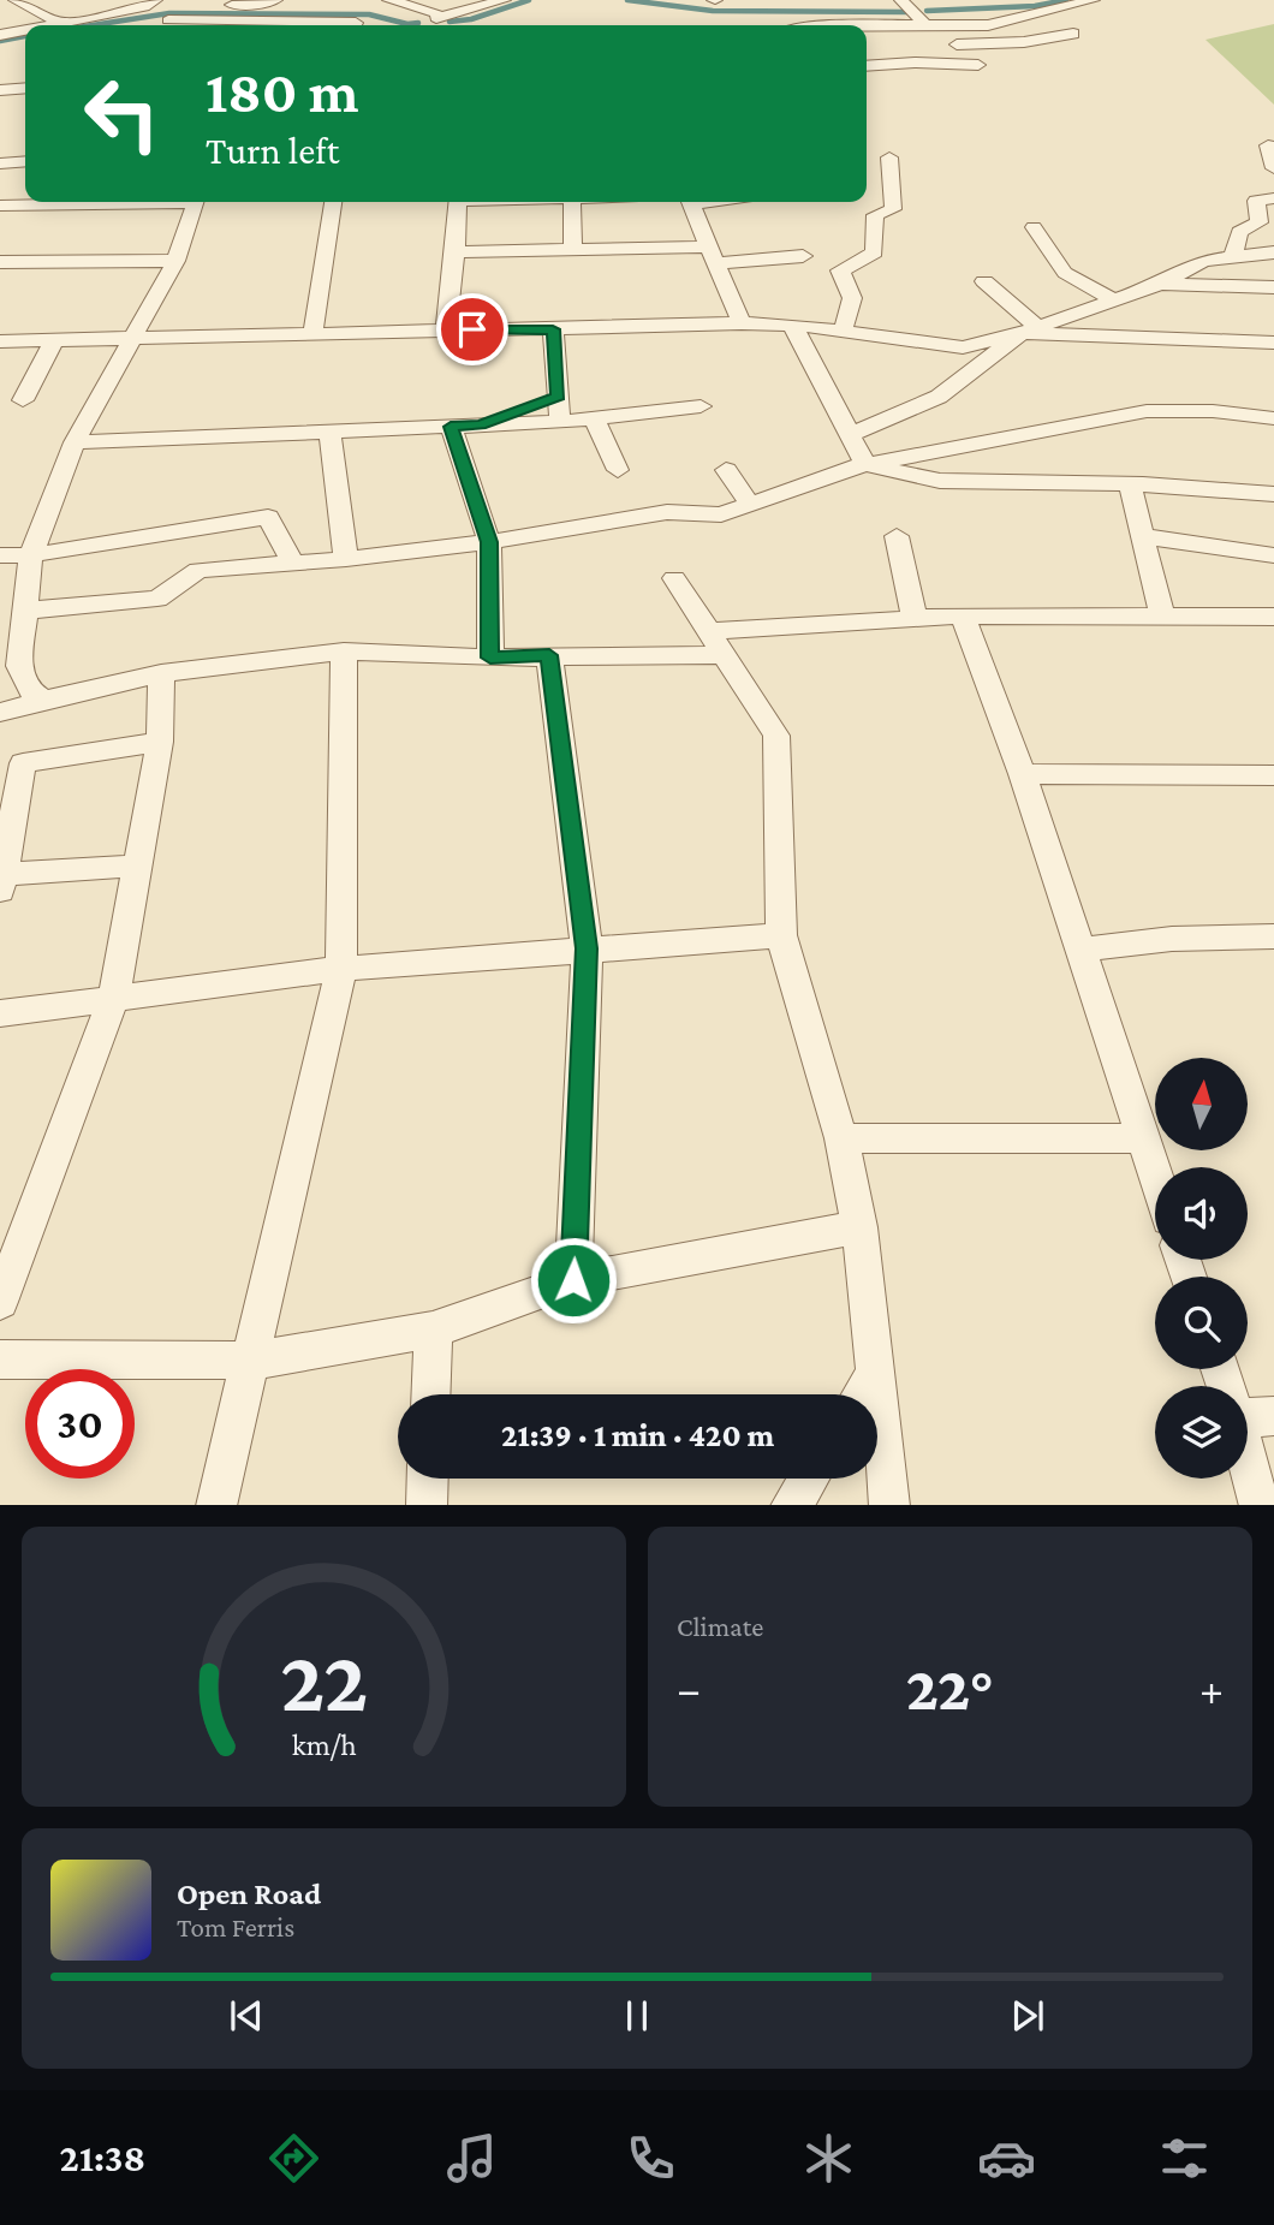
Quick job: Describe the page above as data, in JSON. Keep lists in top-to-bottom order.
{
  "north": "top",
  "page": {
    "turn": ["180 m", "Turn left"],
    "limit": "30",
    "trip": "21:39 · 1 min · 420 m",
    "tile": "Climate",
    "heat": ["−", "22°", "+"],
    "song": ["Open Road", "Tom Ferris"],
    "tabs": "21:38",
    "gauge": ["22", "km/h"]
  }
}
